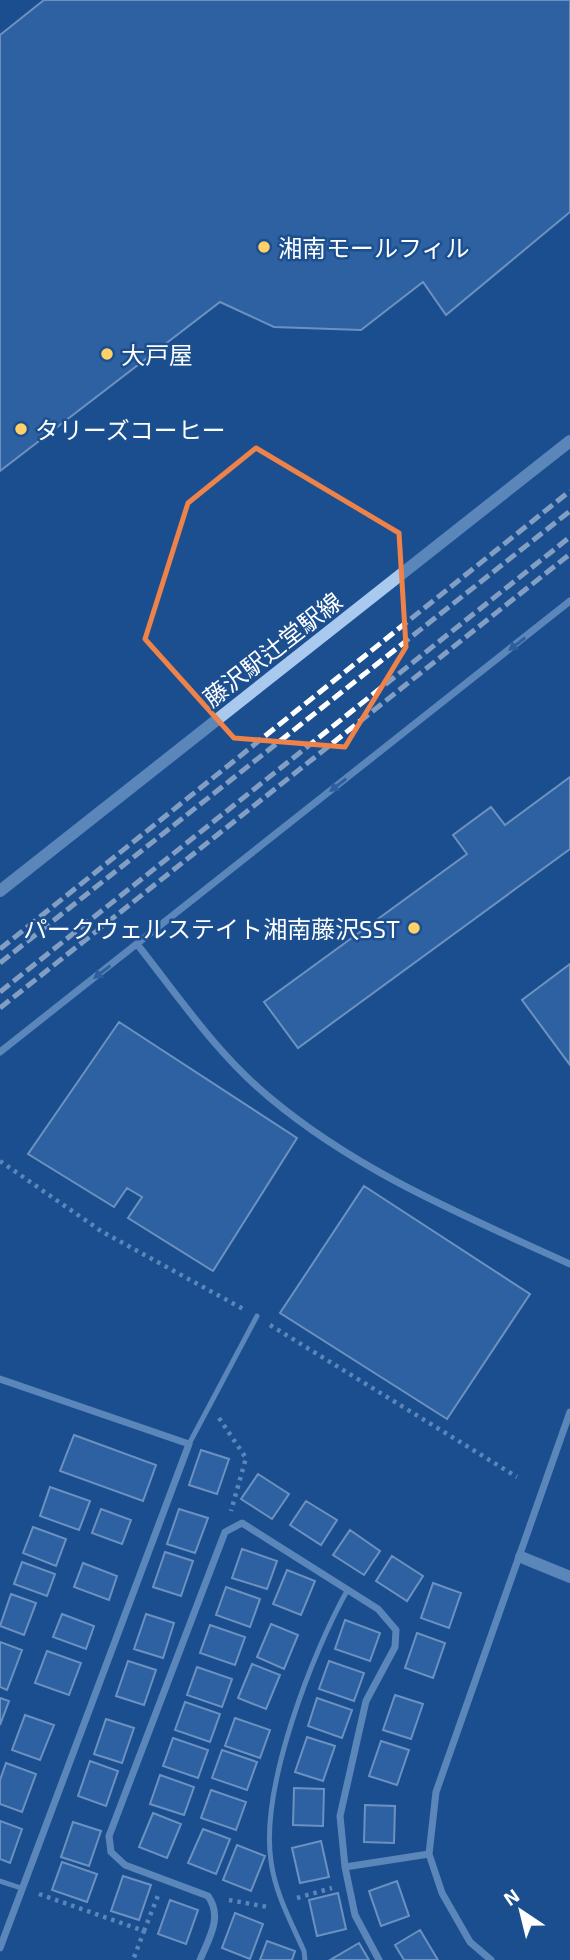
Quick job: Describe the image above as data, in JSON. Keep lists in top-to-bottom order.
{
  "streets": {
    "street": ["藤沢駅辻堂駅線"]
  },
  "places": [
    "湘南モールフィル",
    "大戸屋",
    "タリーズコーヒー",
    "パークウェルステイト湘南藤沢SST"
  ],
  "north": "top left"
}
